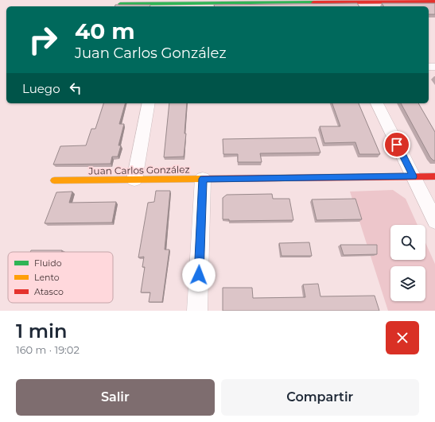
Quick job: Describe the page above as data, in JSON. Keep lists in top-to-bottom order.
{
  "streets": {
    "street": ["Juan Carlos González"]
  },
  "legend": ["Fluido", "Lento", "Atasco"],
  "page": {
    "turn": ["40 m", "Juan Carlos González"],
    "then": "Luego",
    "heading": ["1 min", "160 m · 19:02"],
    "buttons": ["Salir", "Compartir"]
  }
}
